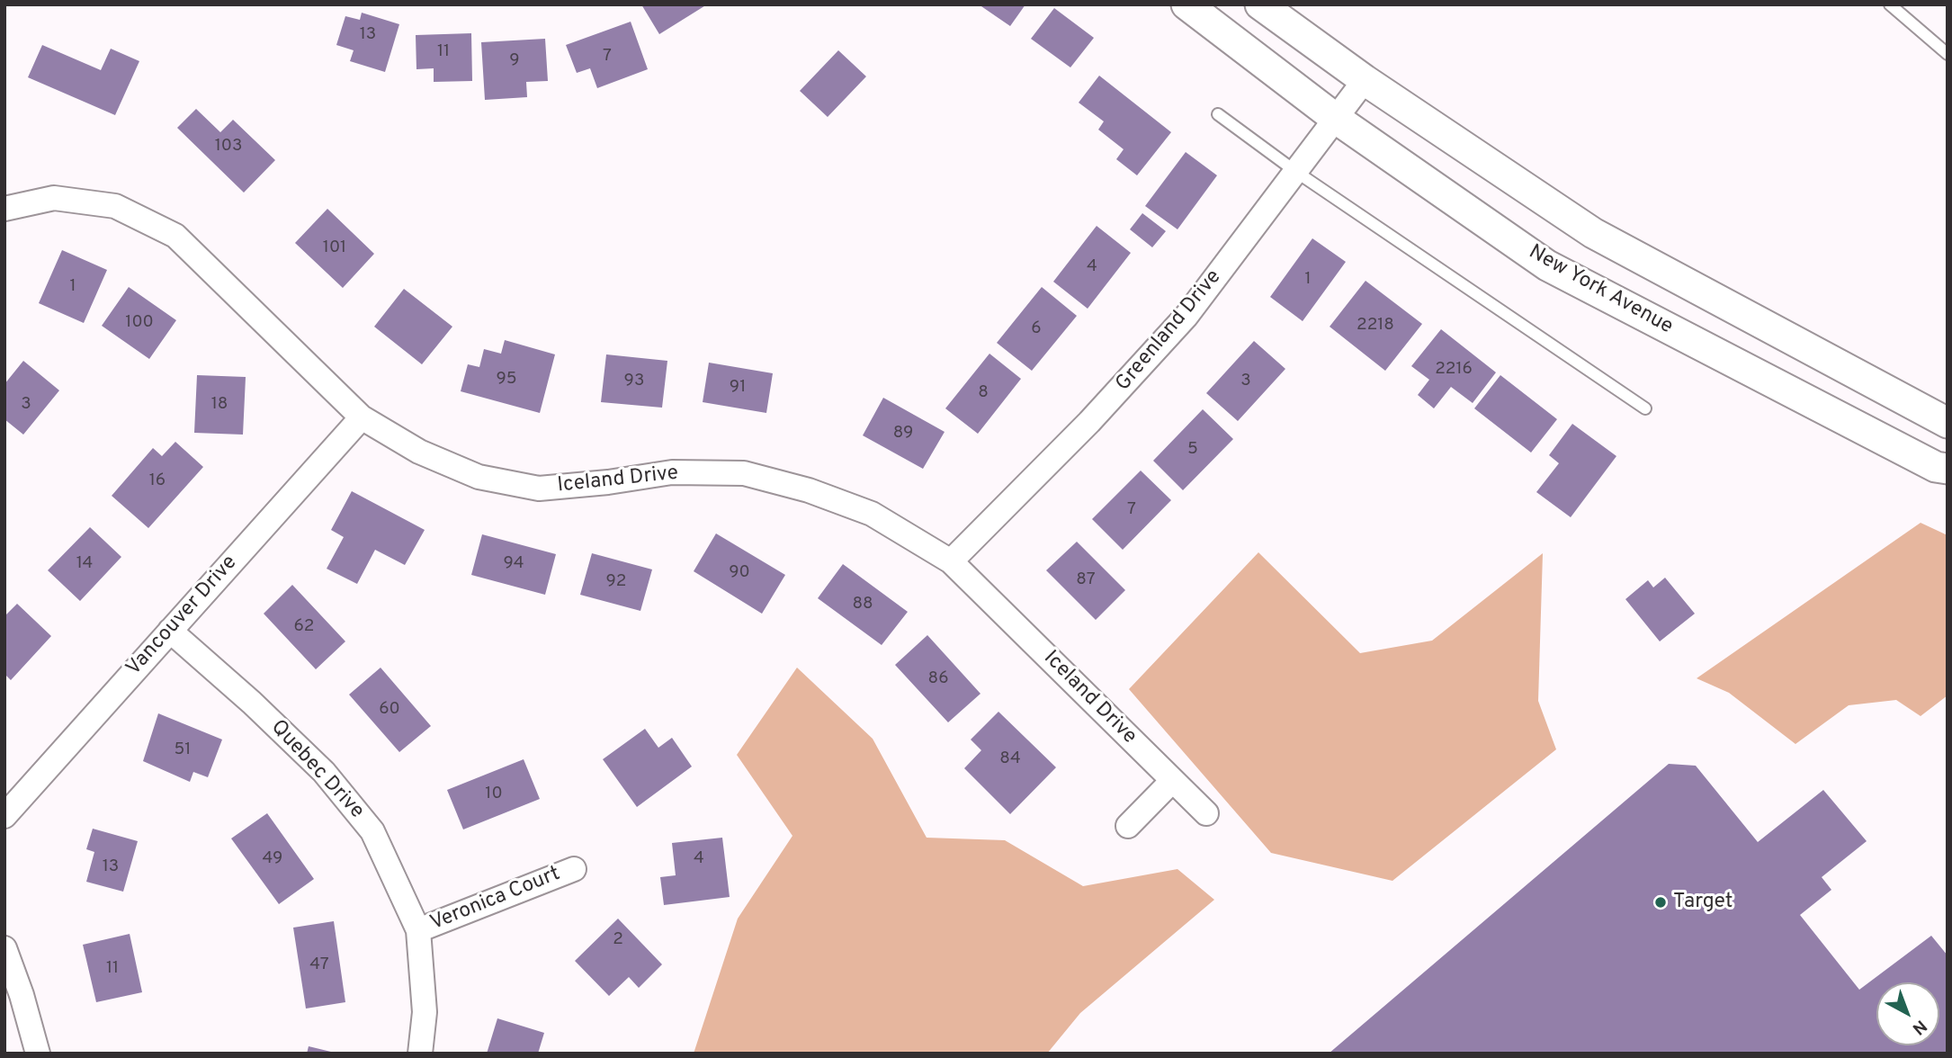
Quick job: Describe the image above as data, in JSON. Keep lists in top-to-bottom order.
{
  "streets": {
    "street": [
      "New York Avenue",
      "Greenland Drive",
      "Iceland Drive",
      "Vancouver Drive",
      "Quebec Drive",
      "Veronica Court"
    ]
  },
  "crossings": [
    ["New York Avenue", "Greenland Drive"],
    ["Greenland Drive", "Iceland Drive"],
    ["Iceland Drive", "Vancouver Drive"],
    ["Vancouver Drive", "Quebec Drive"],
    ["Quebec Drive", "Veronica Court"]
  ],
  "places": ["Target"],
  "house_numbers": [
    "13",
    "11",
    "7",
    "9",
    "103",
    "101",
    "4",
    "1",
    "1",
    "100",
    "2218",
    "6",
    "2216",
    "95",
    "93",
    "3",
    "91",
    "8",
    "3",
    "18",
    "89",
    "5",
    "16",
    "7",
    "14",
    "94",
    "90",
    "87",
    "92",
    "88",
    "62",
    "86",
    "60",
    "51",
    "84",
    "10",
    "49",
    "4",
    "13",
    "2",
    "47",
    "11"
  ],
  "north": "bottom right"
}
